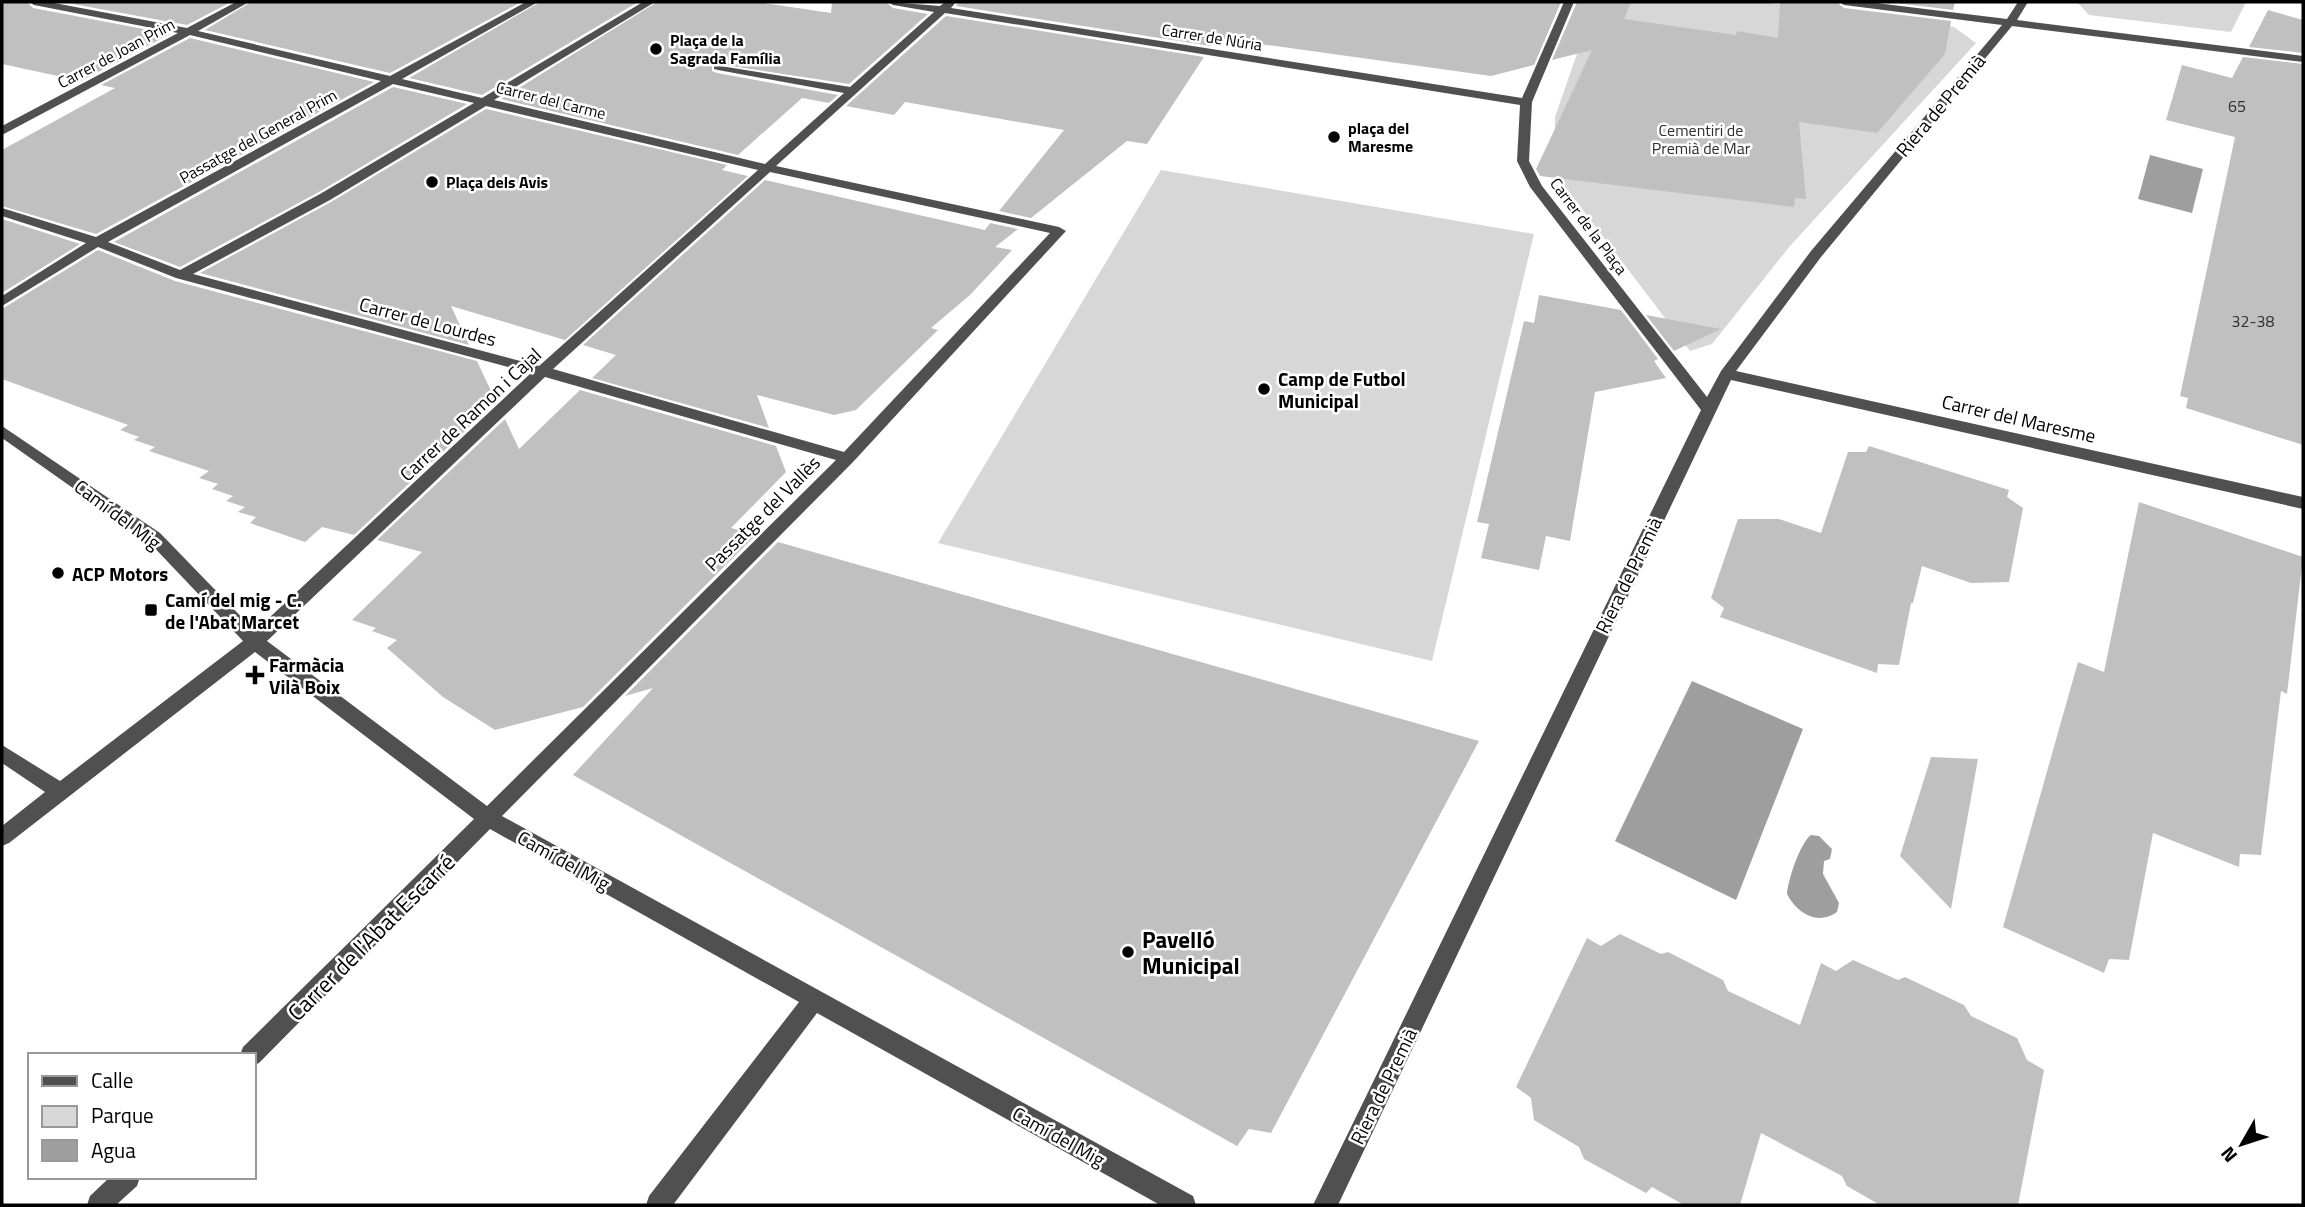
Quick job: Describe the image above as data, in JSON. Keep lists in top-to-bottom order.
{
  "streets": {
    "street": [
      "Carrer de Núria",
      "Carrer de Joan Prim",
      "Carrer del Carme",
      "Riera de Premià",
      "Passatge del General Prim",
      "Carrer de la Plaça",
      "Carrer de Lourdes",
      "Carrer de Ramon i Cajal",
      "Carrer del Maresme",
      "Passatge del Vallès",
      "Camí del Mig",
      "Carrer de l'Abat Escarré"
    ]
  },
  "crossings": [
    ["Carrer de Núria", "Carrer de la Plaça"],
    ["Carrer de Núria", "Carrer de Ramon i Cajal"],
    ["Carrer de Joan Prim", "Carrer del Carme"],
    ["Carrer del Carme", "Passatge del General Prim"],
    ["Carrer del Carme", "Carrer de Ramon i Cajal"],
    ["Carrer del Carme", "Passatge del Vallès"],
    ["Riera de Premià", "Carrer de la Plaça"],
    ["Riera de Premià", "Carrer del Maresme"],
    ["Passatge del General Prim", "Carrer de Lourdes"],
    ["Carrer de Lourdes", "Carrer de Ramon i Cajal"],
    ["Carrer de Lourdes", "Passatge del Vallès"],
    ["Carrer de Ramon i Cajal", "Camí del Mig"],
    ["Passatge del Vallès", "Camí del Mig"],
    ["Passatge del Vallès", "Carrer de l'Abat Escarré"],
    ["Camí del Mig", "Carrer de l'Abat Escarré"]
  ],
  "parks": ["Cementiri de Premià de Mar"],
  "places": {
    "other": [
      "Plaça de la Sagrada Família",
      "plaça del Maresme",
      "Plaça dels Avis",
      "Camp de Futbol Municipal",
      "ACP Motors",
      "Pavelló Municipal"
    ],
    "transit": ["Camí del mig - C. de l'Abat Marcet"],
    "health": ["Farmàcia Vilà Boix"]
  },
  "house_numbers": ["65", "32-38"],
  "legend": ["Calle", "Parque", "Agua"],
  "north": "bottom left"
}
